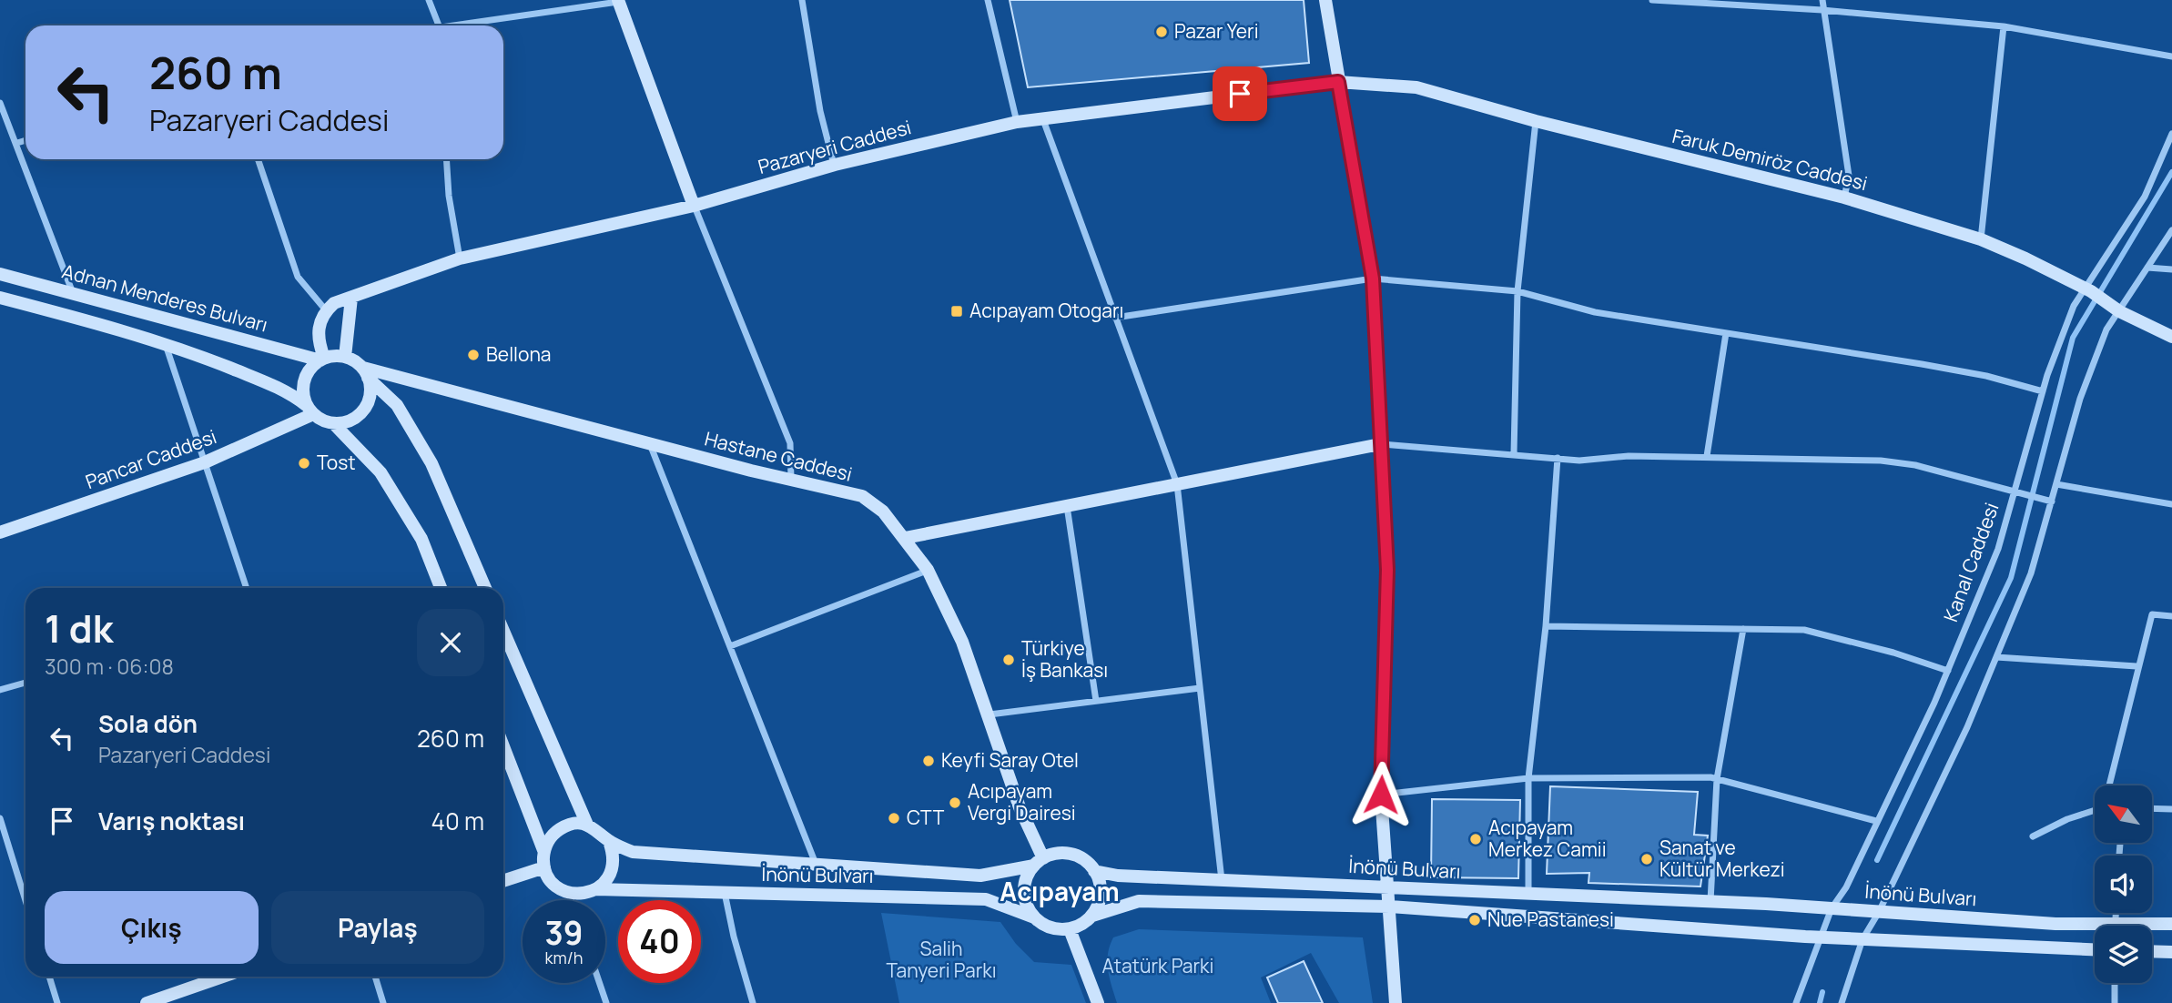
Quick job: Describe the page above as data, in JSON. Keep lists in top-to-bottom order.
{
  "streets": {
    "street": [
      "Pazaryeri Caddesi",
      "Faruk Demiröz Caddesi",
      "Adnan Menderes Bulvarı",
      "Hastane Caddesi",
      "Pancar Caddesi",
      "Kanal Caddesi",
      "İnönü Bulvarı"
    ]
  },
  "crossings": [
    ["Pazaryeri Caddesi", "Faruk Demiröz Caddesi"],
    ["Faruk Demiröz Caddesi", "Kanal Caddesi"],
    ["Adnan Menderes Bulvarı", "Hastane Caddesi"],
    ["Adnan Menderes Bulvarı", "Pancar Caddesi"],
    ["Hastane Caddesi", "Pancar Caddesi"],
    ["Hastane Caddesi", "İnönü Bulvarı"],
    ["Kanal Caddesi", "İnönü Bulvarı"]
  ],
  "districts": ["Acıpayam"],
  "parks": ["Salih Tanyeri Parkı", "Atatürk Parki"],
  "places": {
    "other": [
      "Pazar Yeri",
      "Bellona",
      "Tost",
      "Türkiye İş Bankası",
      "Keyfi Saray Otel",
      "Acıpayam Vergi Dairesi",
      "CTT",
      "Acıpayam Merkez Camii",
      "Sanat ve Kültür Merkezi",
      "Nue Pastanesi"
    ],
    "transit": ["Acıpayam Otogarı"]
  },
  "north": "top left",
  "page": {
    "turn": ["260 m", "Pazaryeri Caddesi"],
    "heading": ["1 dk", "300 m · 06:08"],
    "list": [
      {
        "name": "Sola dön",
        "note": "Pazaryeri Caddesi",
        "value": "260 m"
      },
      {
        "name": "Varış noktası",
        "value": "40 m"
      }
    ],
    "buttons": ["Çıkış", "Paylaş"],
    "speed": "39 km/h",
    "limit": "40"
  }
}
